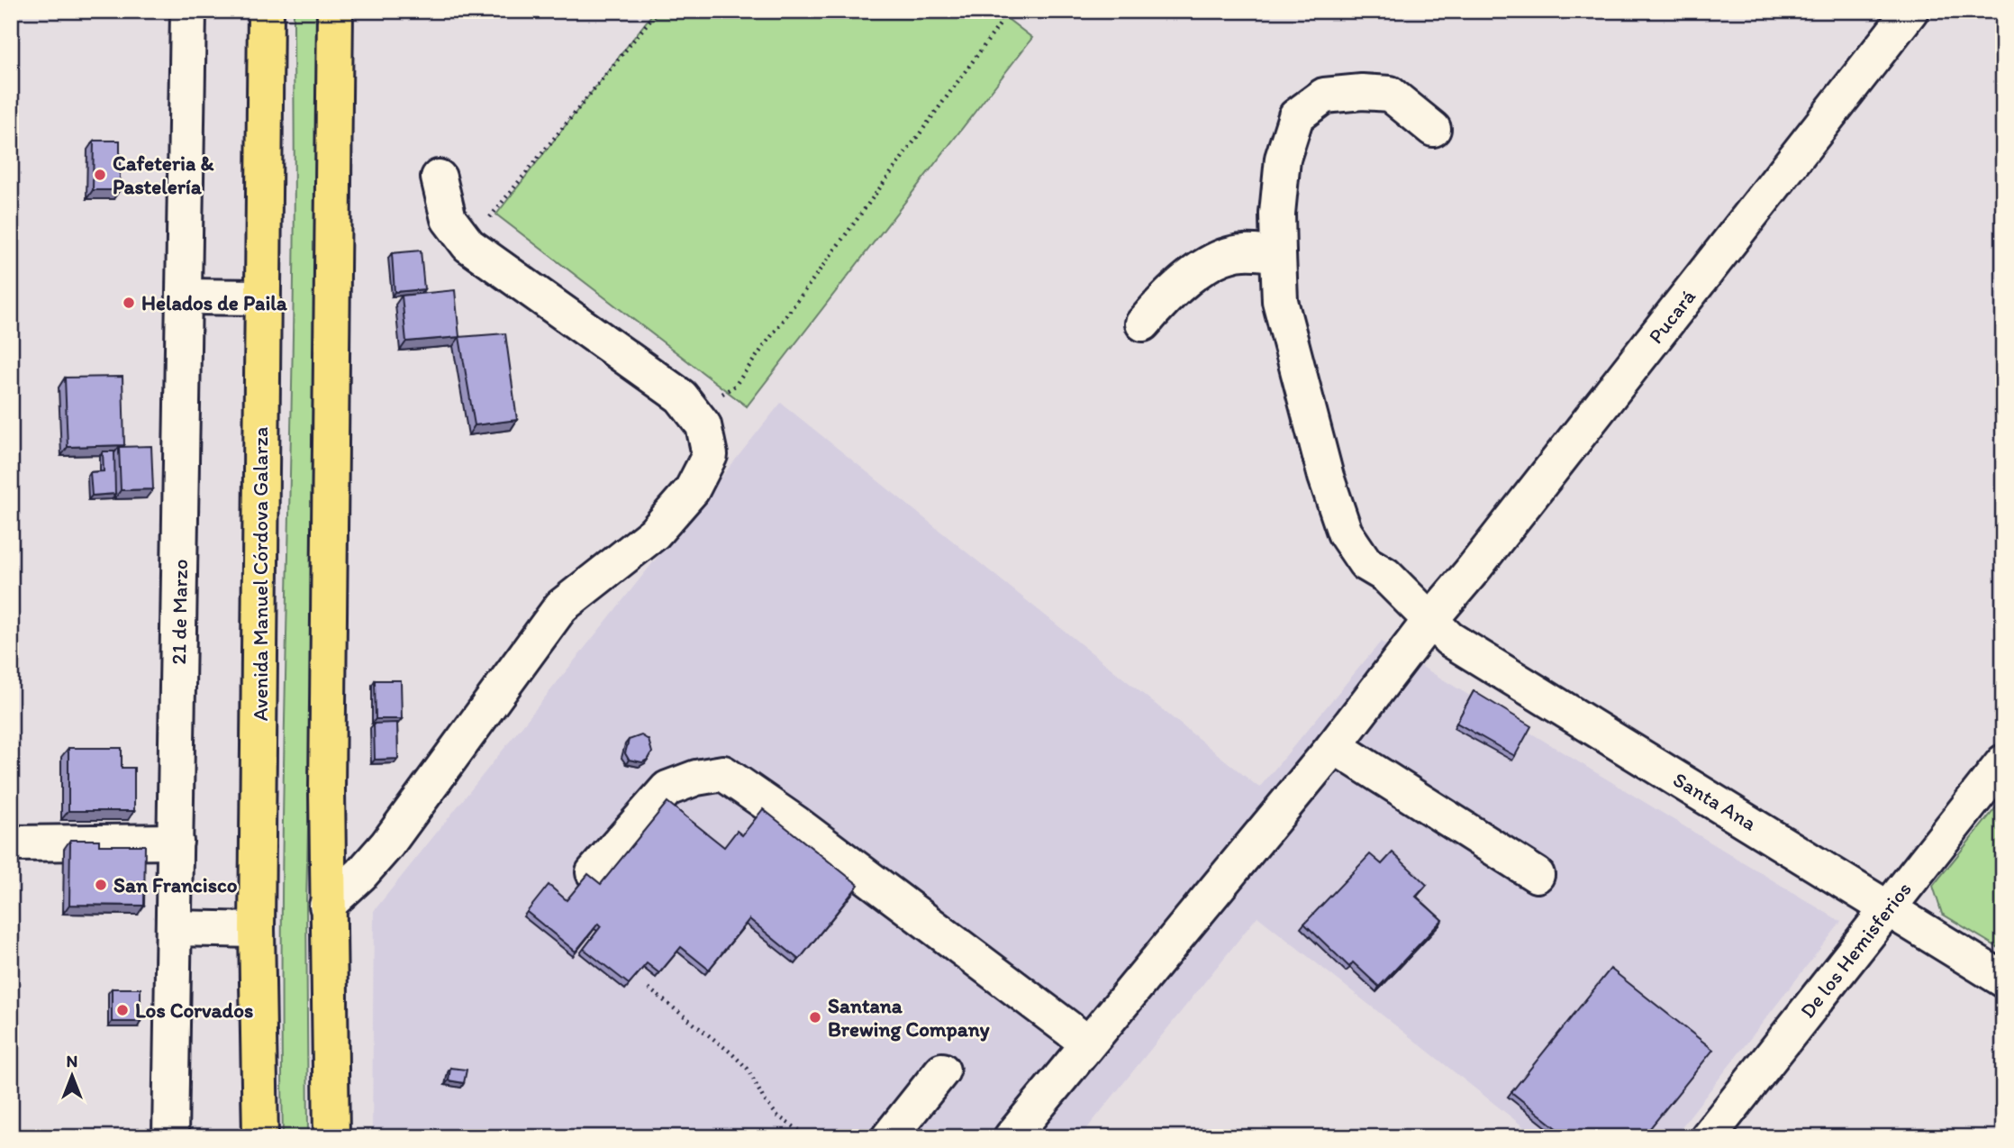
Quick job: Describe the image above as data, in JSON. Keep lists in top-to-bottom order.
{
  "streets": {
    "main road": ["Avenida Manuel Córdova Galarza"],
    "street": [
      "Pucará",
      "21 de Marzo",
      "Santa Ana",
      "De los Hemisferios"
    ]
  },
  "crossings": [
    ["Pucará", "Santa Ana"],
    ["Santa Ana", "De los Hemisferios"]
  ],
  "places": [
    "Cafeteria & Pastelería",
    "Helados de Paila",
    "San Francisco",
    "Los Corvados",
    "Santana Brewing Company"
  ],
  "north": "top"
}
